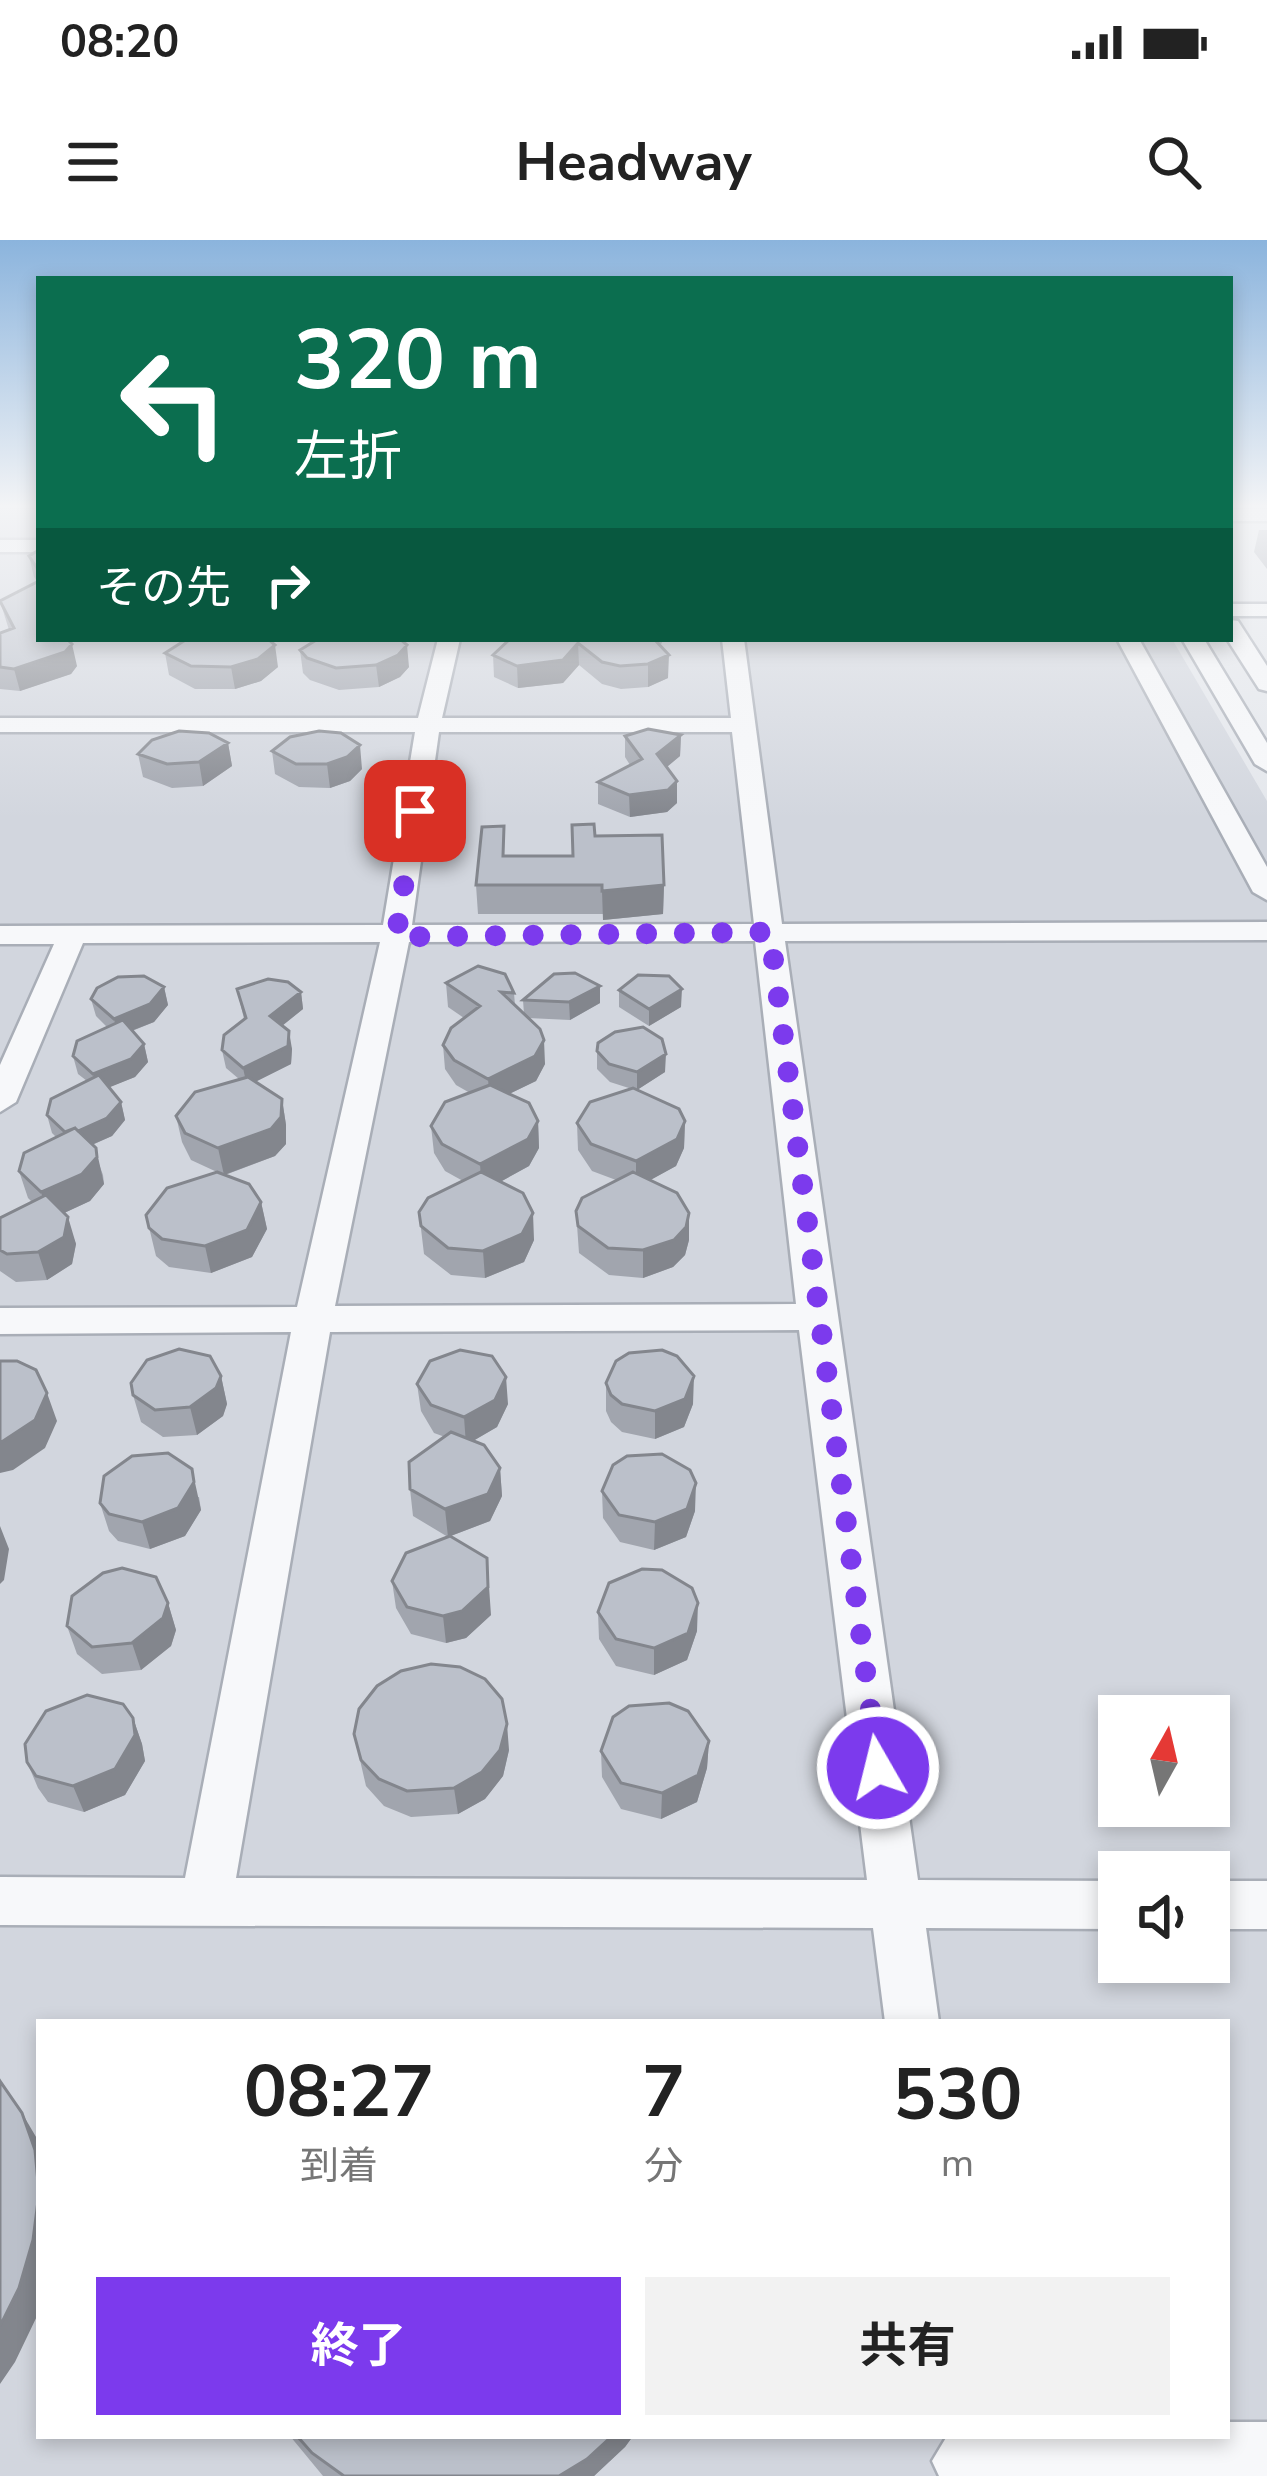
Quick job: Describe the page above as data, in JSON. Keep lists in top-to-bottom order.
{
  "north": "top",
  "page": {
    "status": "08:20",
    "header": "Headway",
    "turn": ["320 m", "左折"],
    "then": "その先",
    "eta": [
      "08:27",
      "到着",
      "7",
      "分",
      "530",
      "m"
    ],
    "buttons": ["終了", "共有"]
  }
}
